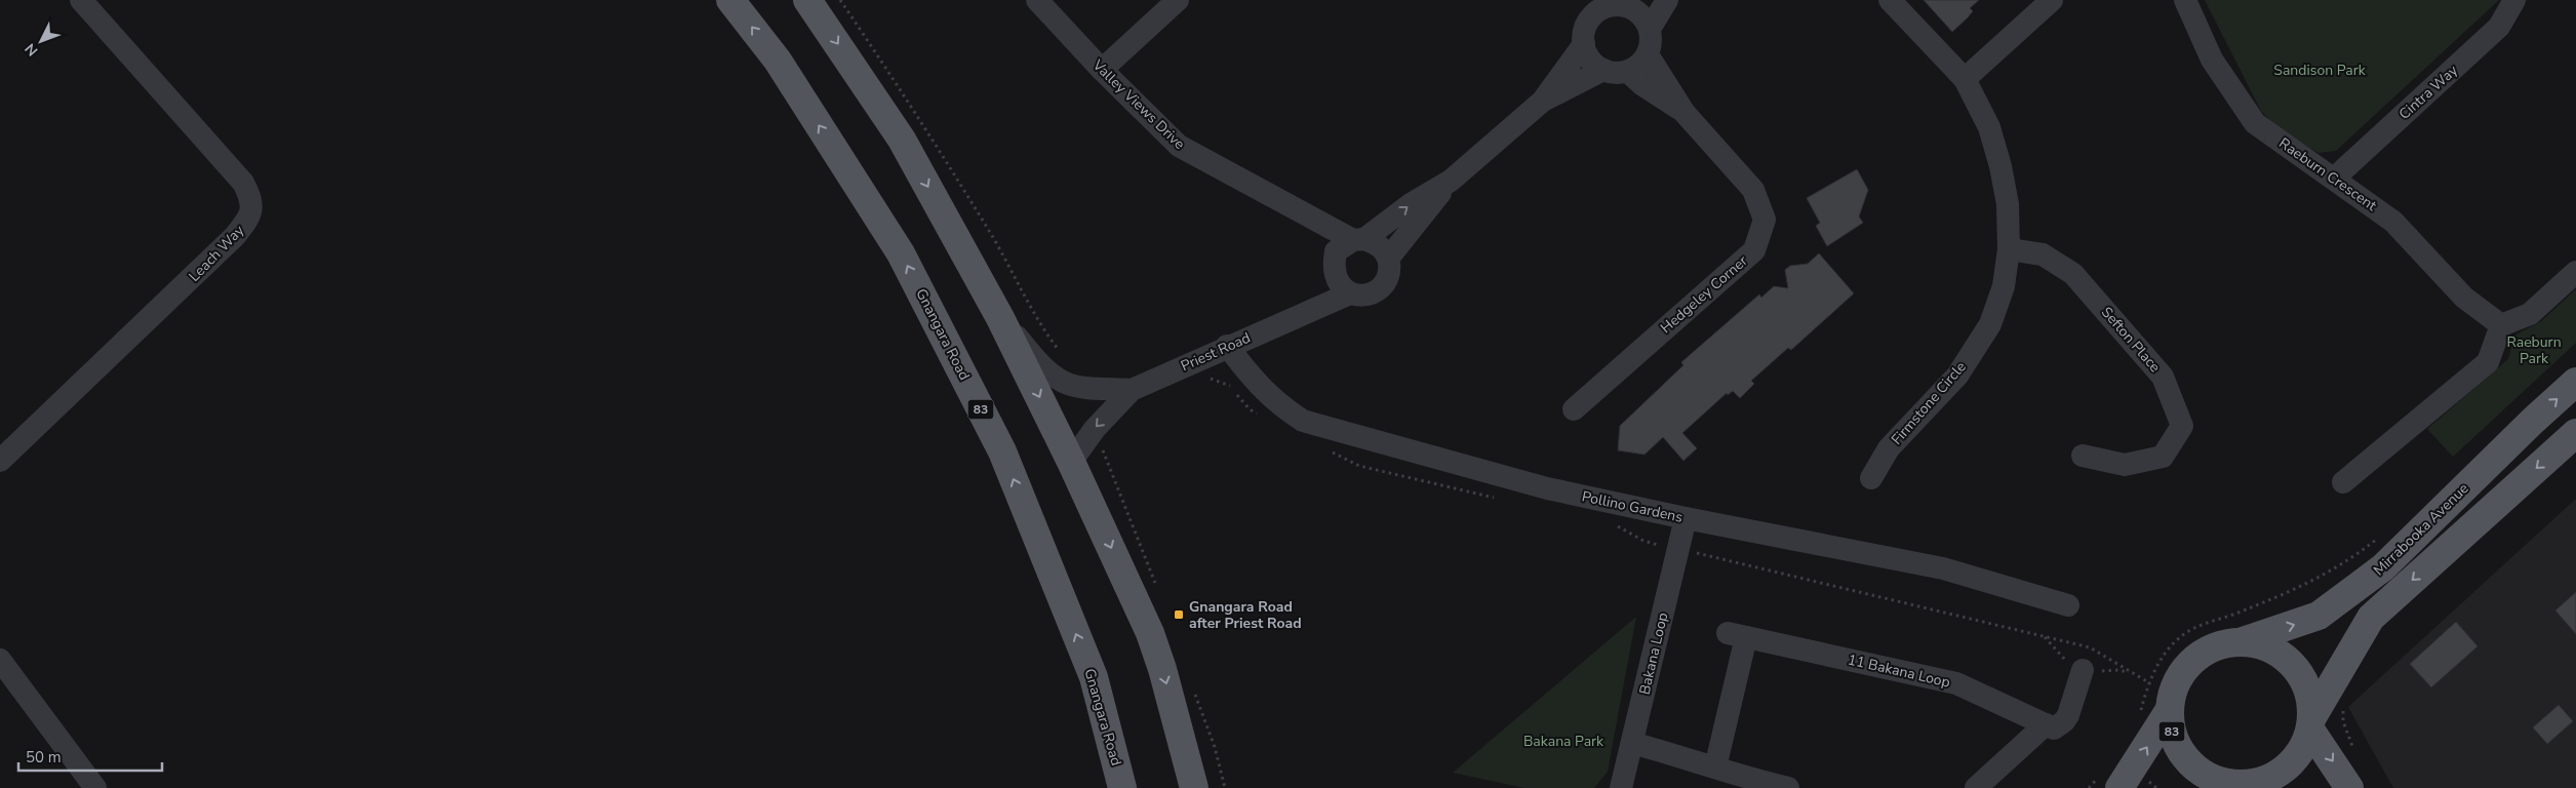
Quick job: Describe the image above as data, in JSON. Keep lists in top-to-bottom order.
{
  "streets": {
    "main road": ["Gnangara Road", "83", "Mirrabooka Avenue"],
    "street": [
      "Cintra Way",
      "Valley Views Drive",
      "Raeburn Crescent",
      "Leach Way",
      "Hedgeley Corner",
      "Sefton Place",
      "Priest Road",
      "Firmstone Circle",
      "Pollino Gardens",
      "Bakana Loop",
      "11 Bakana Loop"
    ]
  },
  "crossings": [
    ["Cintra Way", "Raeburn Crescent"],
    ["Valley Views Drive", "Priest Road"],
    ["Sefton Place", "Firmstone Circle"],
    ["Priest Road", "Pollino Gardens"],
    ["83", "Mirrabooka Avenue"],
    ["Pollino Gardens", "Bakana Loop"]
  ],
  "parks": ["Sandison Park", "Raeburn Park", "Bakana Park"],
  "places": {
    "transit": ["Gnangara Road after Priest Road"]
  },
  "scale_bar": "50 m",
  "north": "bottom left"
}
